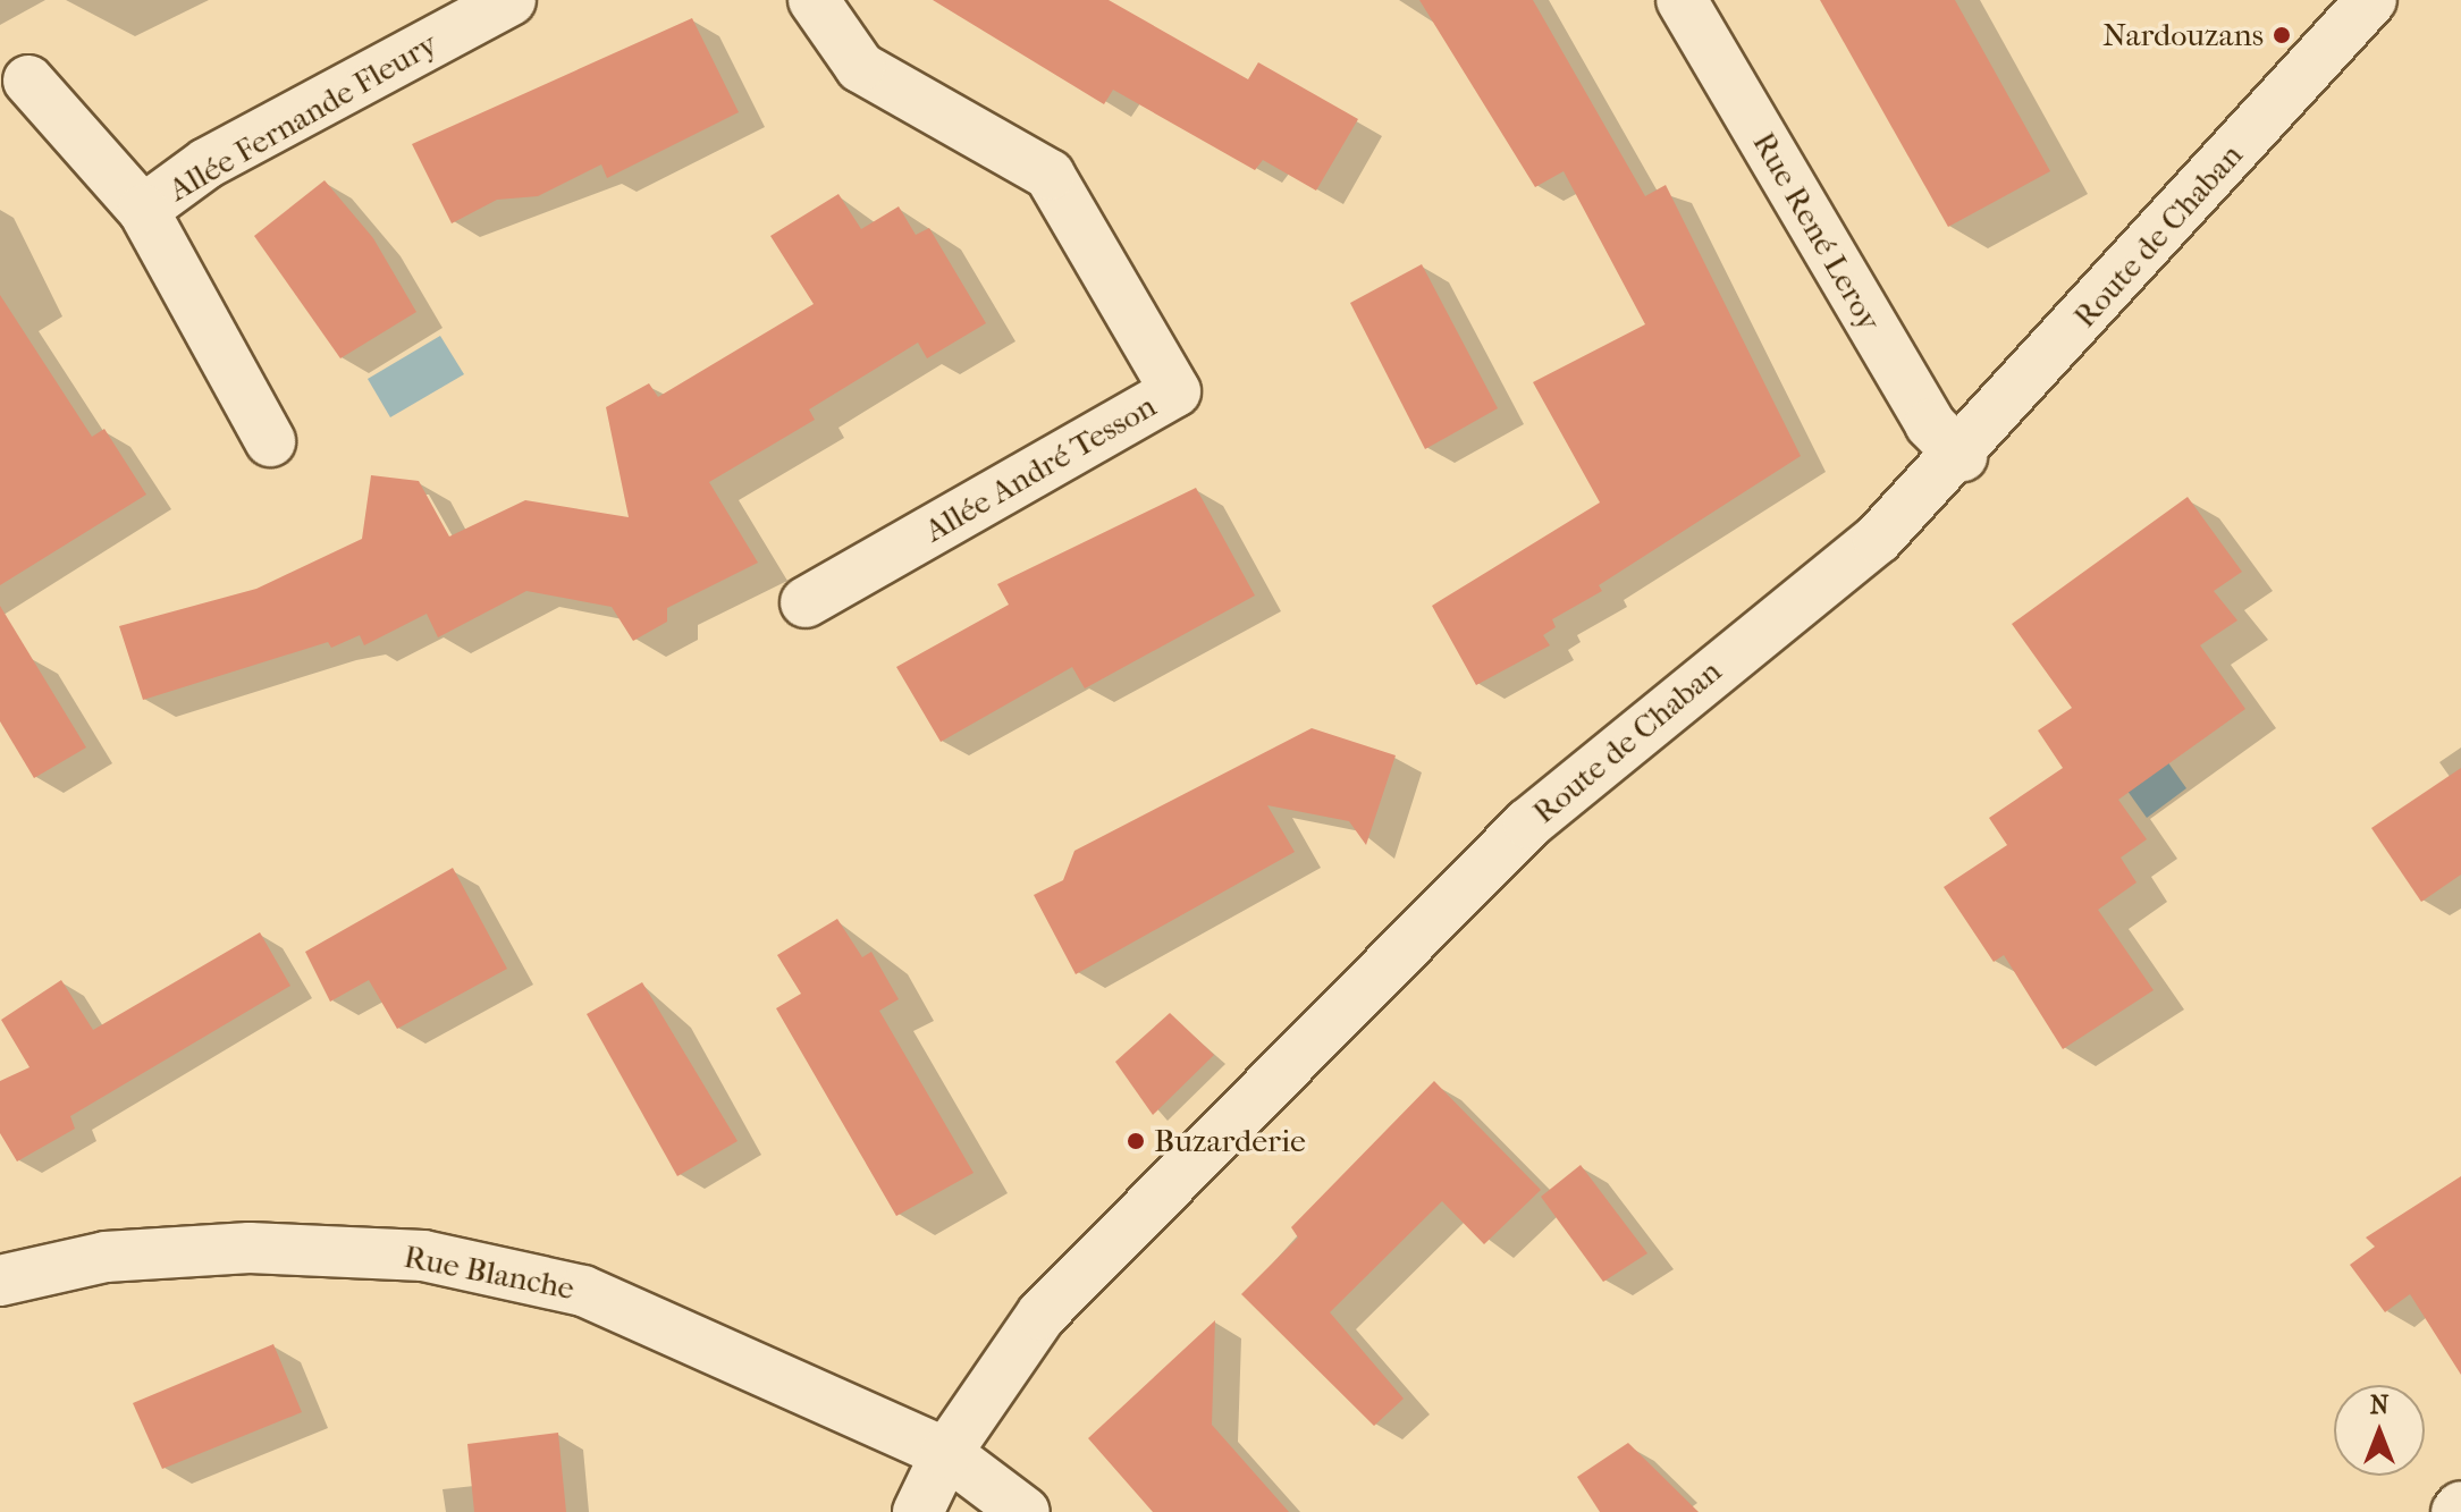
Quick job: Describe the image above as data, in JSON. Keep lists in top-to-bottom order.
{
  "streets": {
    "street": [
      "Allée Fernande Fleury",
      "Rue René Leroy",
      "Route de Chaban",
      "Allée André Tesson",
      "Rue Blanche"
    ]
  },
  "crossings": [
    ["Rue René Leroy", "Route de Chaban"],
    ["Route de Chaban", "Rue Blanche"]
  ],
  "places": ["Nardouzans", "Buzarderie"],
  "north": "top"
}
